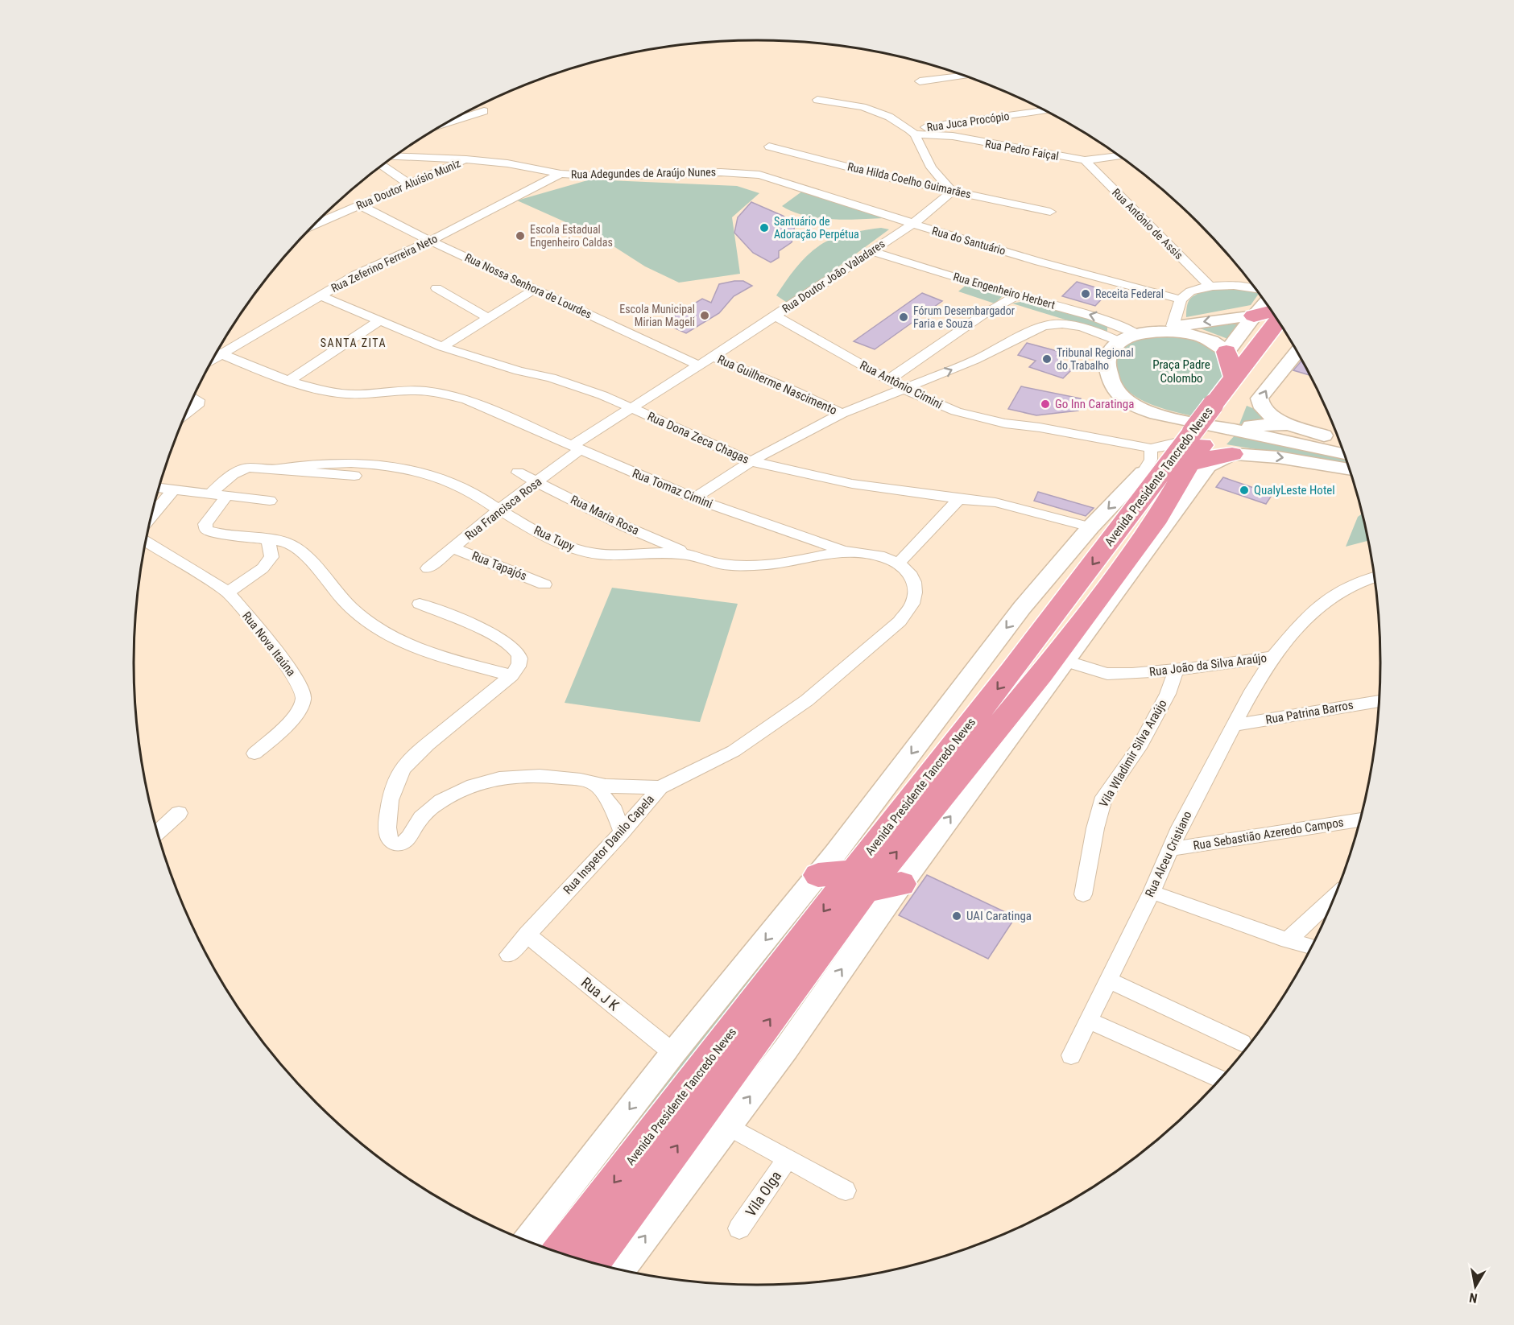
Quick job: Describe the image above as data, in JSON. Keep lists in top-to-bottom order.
{
  "streets": {
    "highway": ["Avenida Presidente Tancredo Neves"],
    "street": [
      "Rua Juca Procópio",
      "Rua Pedro Faiçal",
      "Rua Adegundes de Araújo Nunes",
      "Rua Hilda Coelho Guimarães",
      "Rua Doutor Aluísio Muniz",
      "Rua Antônio de Assis",
      "Rua do Santuário",
      "Rua Zeferino Ferreira Neto",
      "Rua Doutor João Valadares",
      "Rua Nossa Senhora de Lourdes",
      "Rua Engenheiro Herbert",
      "Rua Guilherme Nascimento",
      "Rua Antônio Cimini",
      "Rua Dona Zeca Chagas",
      "Rua Tomaz Cimini",
      "Rua Francisca Rosa",
      "Rua Maria Rosa",
      "Rua Tupy",
      "Rua Tapajós",
      "Rua Nova Itaúna",
      "Rua João da Silva Araújo",
      "Rua Patrina Barros",
      "Vila Wladimir Silva Araújo",
      "Rua Sebastião Azeredo Campos",
      "Rua Inspetor Danilo Capela",
      "Rua Alceu Cristiano",
      "Rua J K",
      "Vila Olga"
    ]
  },
  "crossings": [
    ["Rua Juca Procópio", "Rua Pedro Faiçal"],
    ["Rua Pedro Faiçal", "Rua Antônio de Assis"],
    ["Rua Adegundes de Araújo Nunes", "Rua Doutor Aluísio Muniz"],
    ["Rua Adegundes de Araújo Nunes", "Rua do Santuário"],
    ["Rua Adegundes de Araújo Nunes", "Rua Zeferino Ferreira Neto"],
    ["Rua Hilda Coelho Guimarães", "Rua Doutor João Valadares"],
    ["Rua Doutor Aluísio Muniz", "Rua Nossa Senhora de Lourdes"],
    ["Rua do Santuário", "Rua Doutor João Valadares"],
    ["Rua Zeferino Ferreira Neto", "Rua Nossa Senhora de Lourdes"],
    ["Rua Zeferino Ferreira Neto", "Rua Dona Zeca Chagas"],
    ["Rua Zeferino Ferreira Neto", "Rua Tomaz Cimini"],
    ["Rua Doutor João Valadares", "Rua Nossa Senhora de Lourdes"],
    ["Rua Doutor João Valadares", "Rua Engenheiro Herbert"],
    ["Rua Doutor João Valadares", "Rua Guilherme Nascimento"],
    ["Rua Doutor João Valadares", "Rua Antônio Cimini"],
    ["Rua Doutor João Valadares", "Rua Dona Zeca Chagas"],
    ["Rua Doutor João Valadares", "Rua Francisca Rosa"],
    ["Rua Engenheiro Herbert", "Avenida Presidente Tancredo Neves"],
    ["Rua Antônio Cimini", "Avenida Presidente Tancredo Neves"],
    ["Rua Dona Zeca Chagas", "Avenida Presidente Tancredo Neves"],
    ["Rua Dona Zeca Chagas", "Rua Francisca Rosa"],
    ["Avenida Presidente Tancredo Neves", "Rua J K"],
    ["Rua Tomaz Cimini", "Rua Francisca Rosa"],
    ["Rua Tomaz Cimini", "Rua Tupy"],
    ["Rua Tomaz Cimini", "Rua Inspetor Danilo Capela"],
    ["Rua Francisca Rosa", "Rua Maria Rosa"],
    ["Rua Francisca Rosa", "Rua Tupy"],
    ["Rua Francisca Rosa", "Rua Tapajós"],
    ["Rua Maria Rosa", "Rua Tupy"],
    ["Rua João da Silva Araújo", "Vila Wladimir Silva Araújo"],
    ["Rua João da Silva Araújo", "Rua Alceu Cristiano"],
    ["Rua Patrina Barros", "Rua Alceu Cristiano"],
    ["Rua Sebastião Azeredo Campos", "Rua Alceu Cristiano"],
    ["Rua Inspetor Danilo Capela", "Rua J K"]
  ],
  "one_way": ["Rua Engenheiro Herbert"],
  "districts": ["SANTA ZITA"],
  "parks": ["Praça Padre Colombo"],
  "places": [
    "Santuário de Adoração Perpétua",
    "Escola Estadual Engenheiro Caldas",
    "Receita Federal",
    "Escola Municipal Mirian Mageli",
    "Fórum Desembargador Faria e Souza",
    "Tribunal Regional do Trabalho",
    "Go Inn Caratinga",
    "QualyLeste Hotel",
    "UAI Caratinga"
  ],
  "north": "bottom"
}
